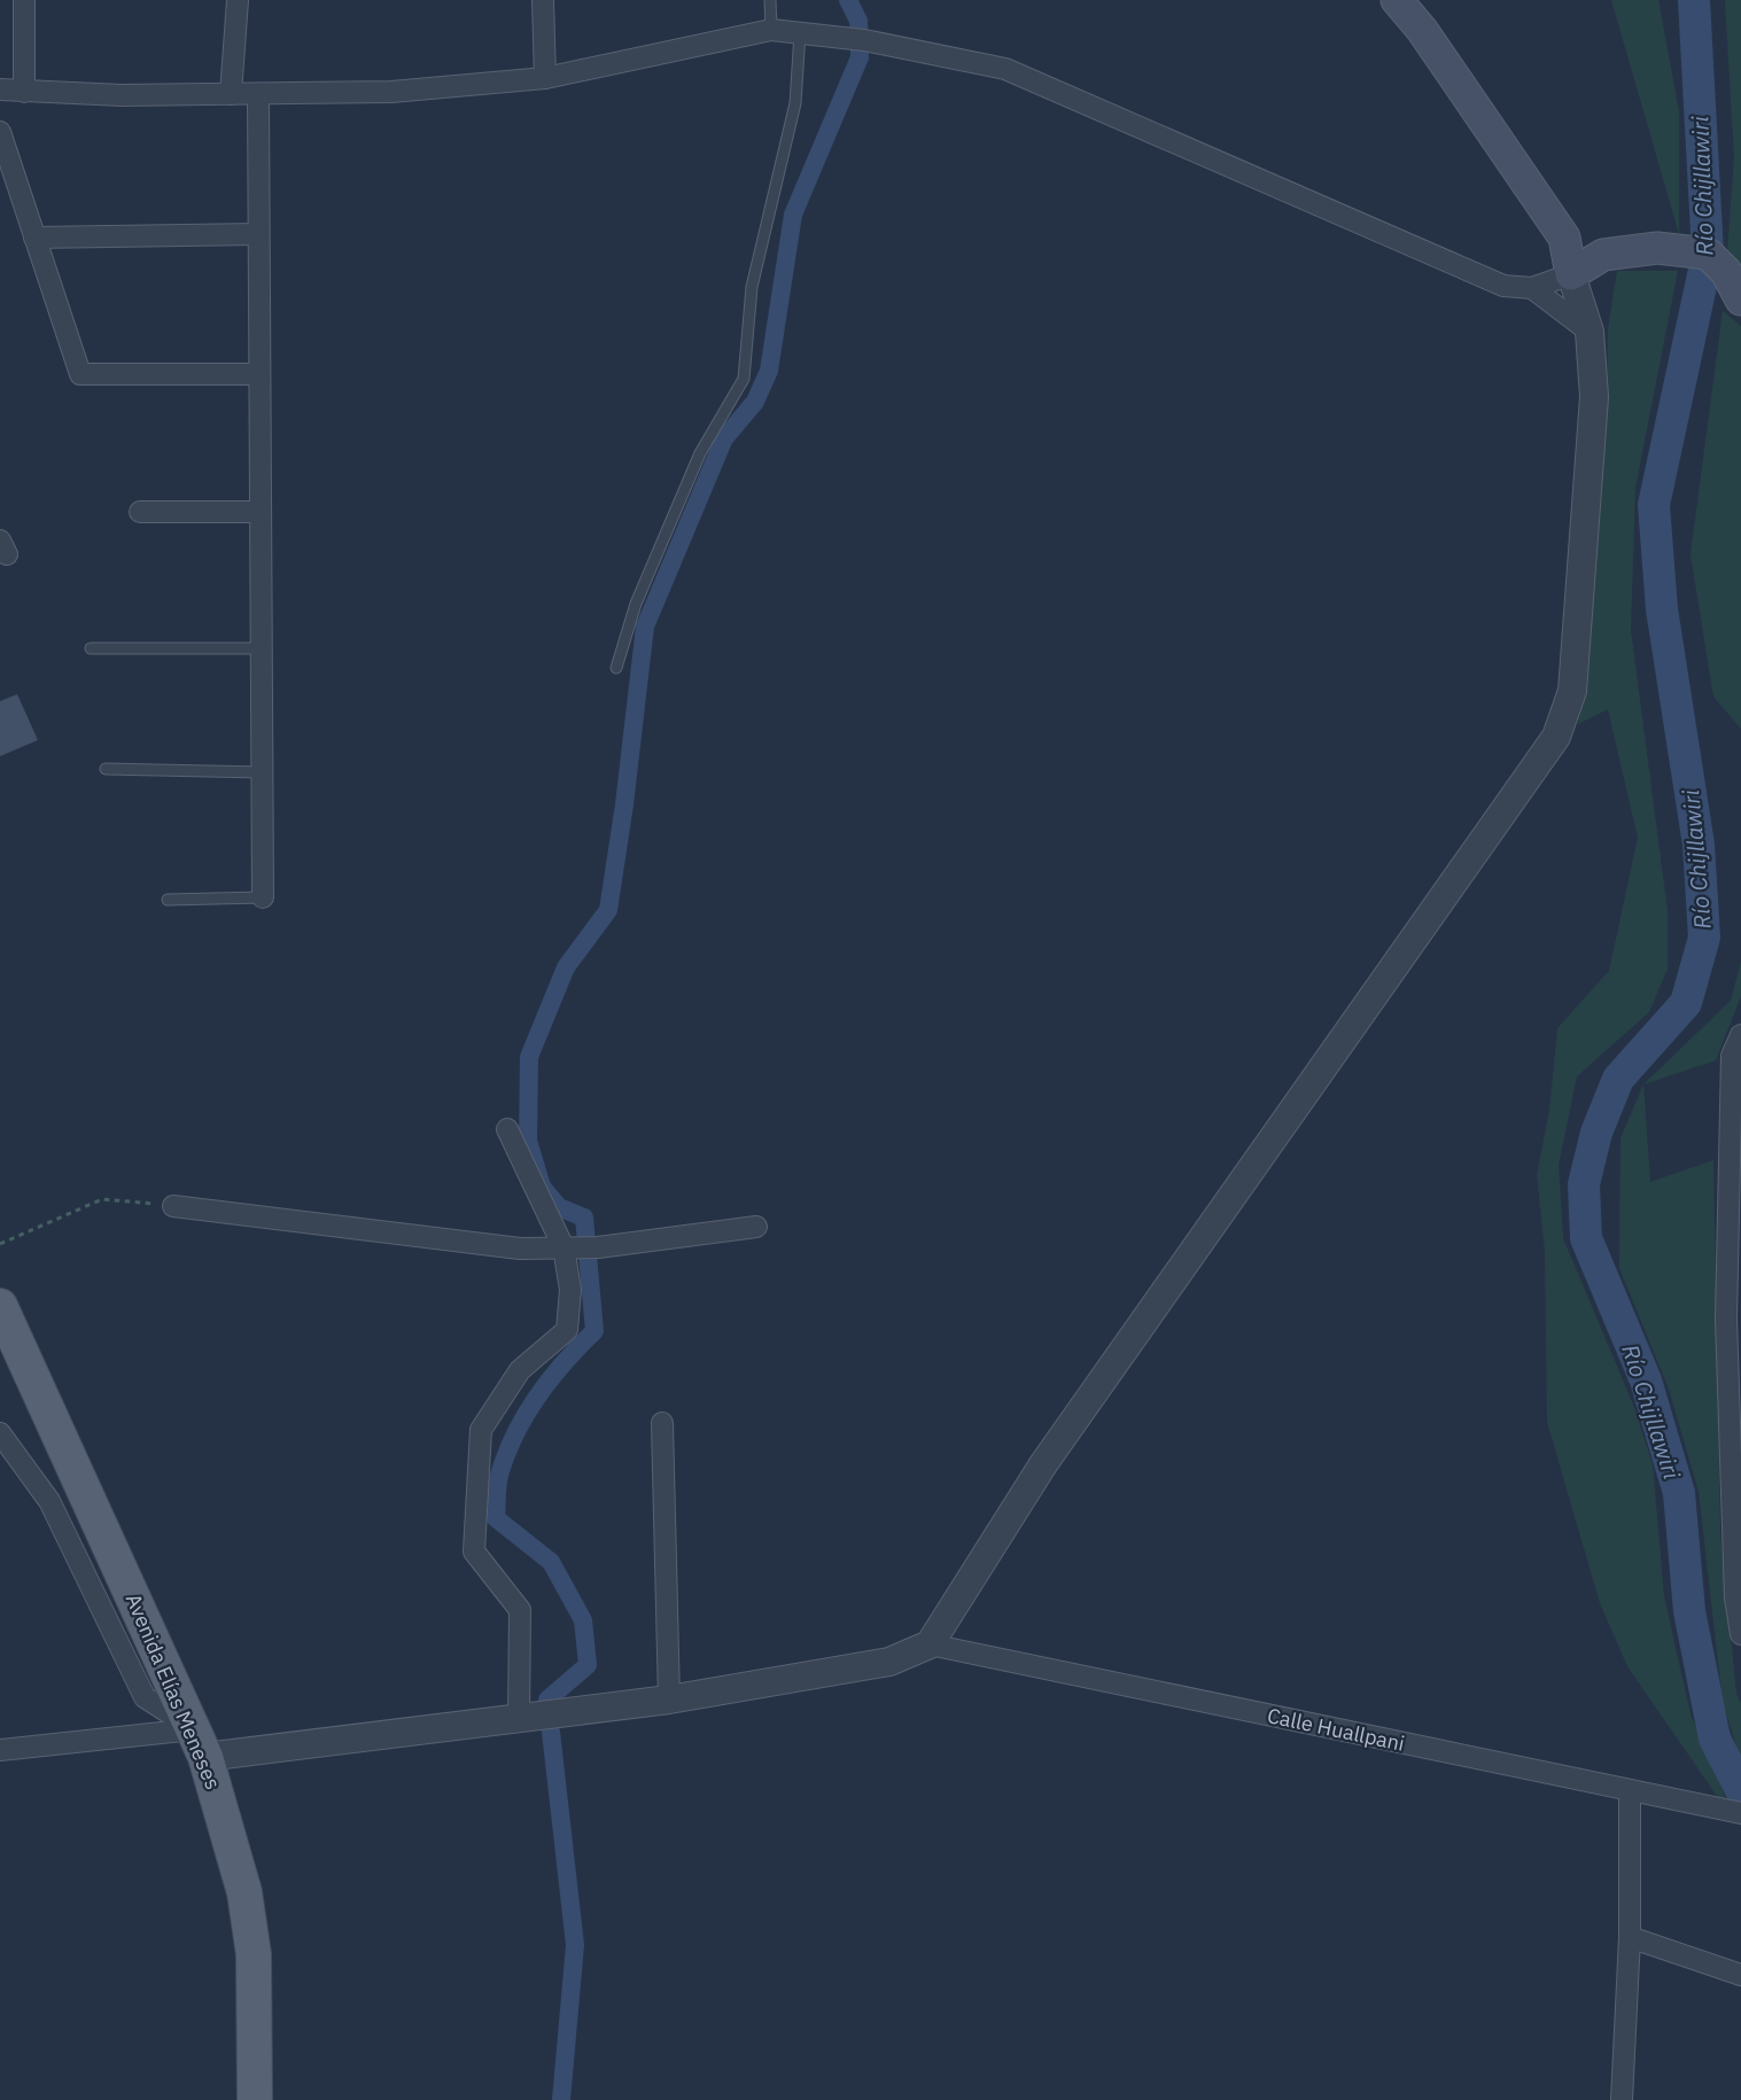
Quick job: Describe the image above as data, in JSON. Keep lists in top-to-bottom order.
{
  "streets": {
    "main road": ["Avenida Elías Meneses"],
    "street": ["Calle Huallpani"]
  },
  "water": ["Río Chijllawiri"]
}
